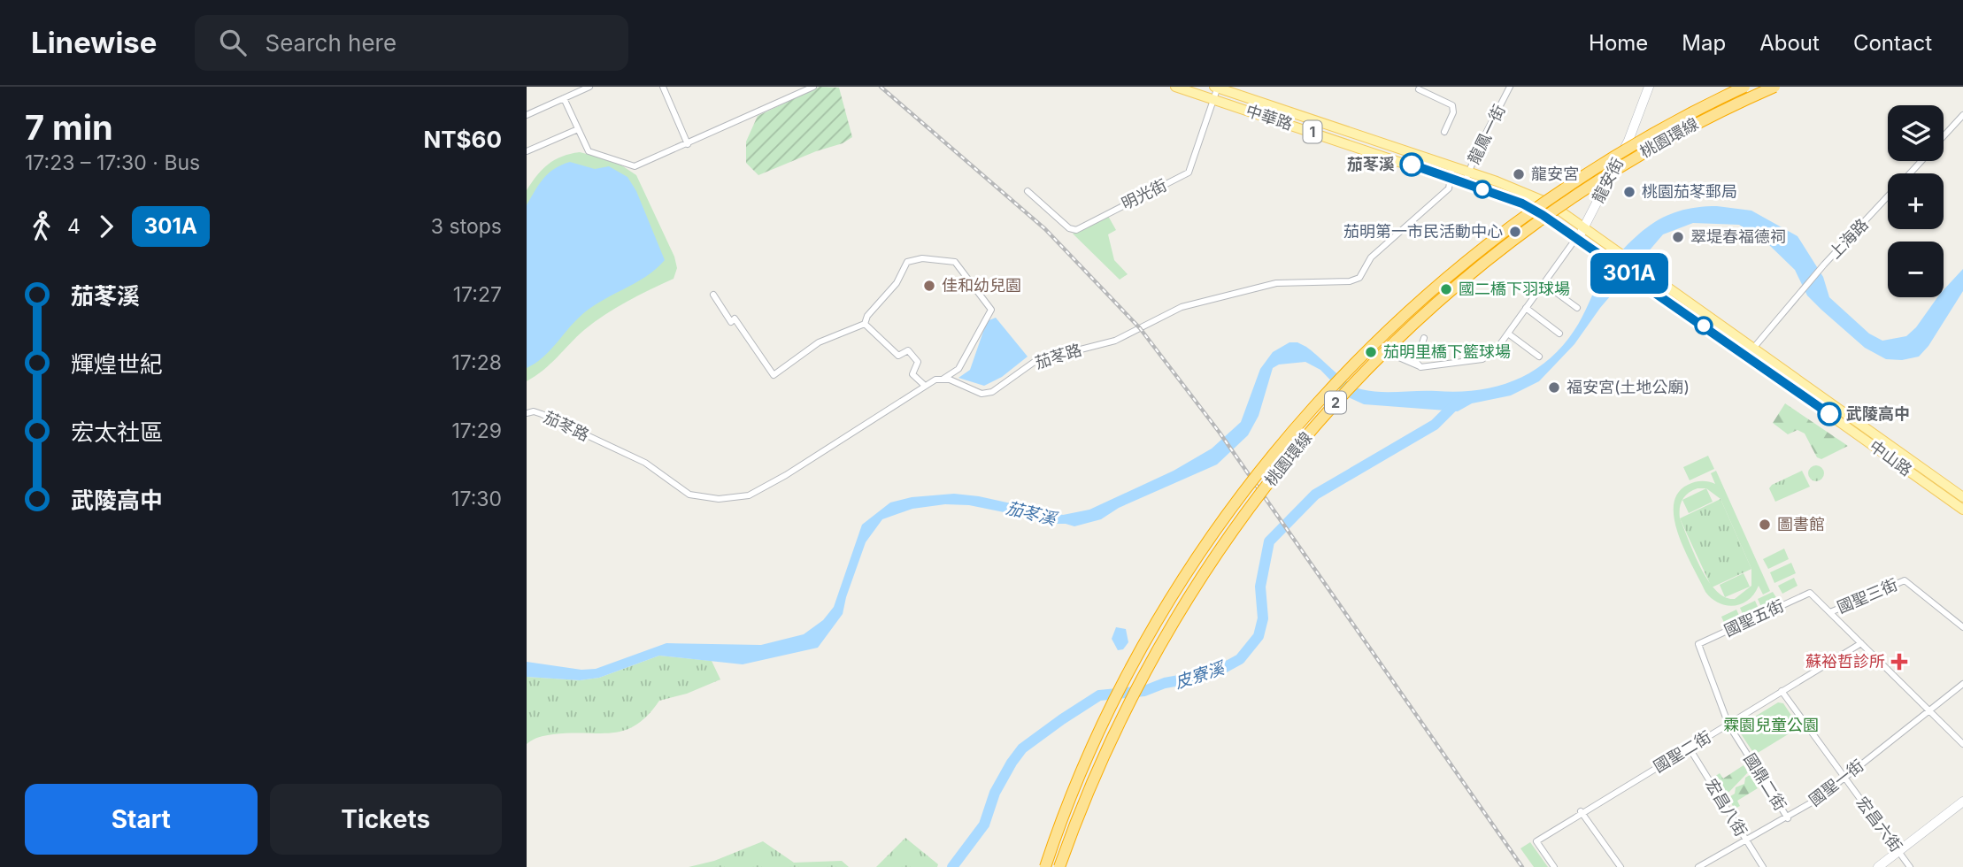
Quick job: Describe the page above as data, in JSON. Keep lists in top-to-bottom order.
{
  "streets": {
    "highway": ["桃園環線", "2"],
    "main road": ["中華路", "1", "中山路"],
    "street": [
      "龍鳳一街",
      "龍安街",
      "明光街",
      "上海路",
      "茄苳路",
      "國聖三街",
      "國聖五街",
      "國聖二街",
      "國鼎二街",
      "國聖一街",
      "宏昌八街",
      "宏昌六街"
    ]
  },
  "crossings": [
    ["中華路", "龍鳳一街"],
    ["中華路", "龍安街"],
    ["中華路", "明光街"],
    ["中華路", "茄苳路"],
    ["中華路", "中山路"],
    ["上海路", "中山路"],
    ["國聖三街", "國聖五街"],
    ["國聖五街", "國鼎二街"],
    ["國聖二街", "國鼎二街"],
    ["國聖二街", "宏昌八街"],
    ["國聖二街", "宏昌六街"],
    ["國鼎二街", "國聖一街"],
    ["國聖一街", "宏昌八街"],
    ["國聖一街", "宏昌六街"]
  ],
  "water": ["茄苳溪", "皮寮溪"],
  "parks": ["霖園兒童公園"],
  "places": {
    "other": [
      "茄苳溪",
      "龍安宮",
      "桃園茄苳郵局",
      "茄明第一市民活動中心",
      "翠堤春福德祠",
      "佳和幼兒園",
      "國二橋下羽球場",
      "茄明里橋下籃球場",
      "福安宮(土地公廟)",
      "武陵高中",
      "圖書館"
    ],
    "health": ["蘇裕哲診所"]
  },
  "lines": ["bus line 301A"],
  "page": {
    "header": "Linewise",
    "search": "Search here",
    "nav": [
      "Home",
      "Map",
      "About",
      "Contact"
    ],
    "heading": ["7 min", "17:23 – 17:30 · Bus", "NT$60"],
    "on_map": "301A",
    "map_buttons": ["+", "−"],
    "legs": ["4", "301A", "3 stops"],
    "list": [
      {
        "name": "茄苳溪",
        "value": "17:27"
      },
      {
        "name": "輝煌世紀",
        "value": "17:28"
      },
      {
        "name": "宏太社區",
        "value": "17:29"
      },
      {
        "name": "武陵高中",
        "value": "17:30"
      }
    ],
    "buttons": ["Start", "Tickets"]
  }
}
